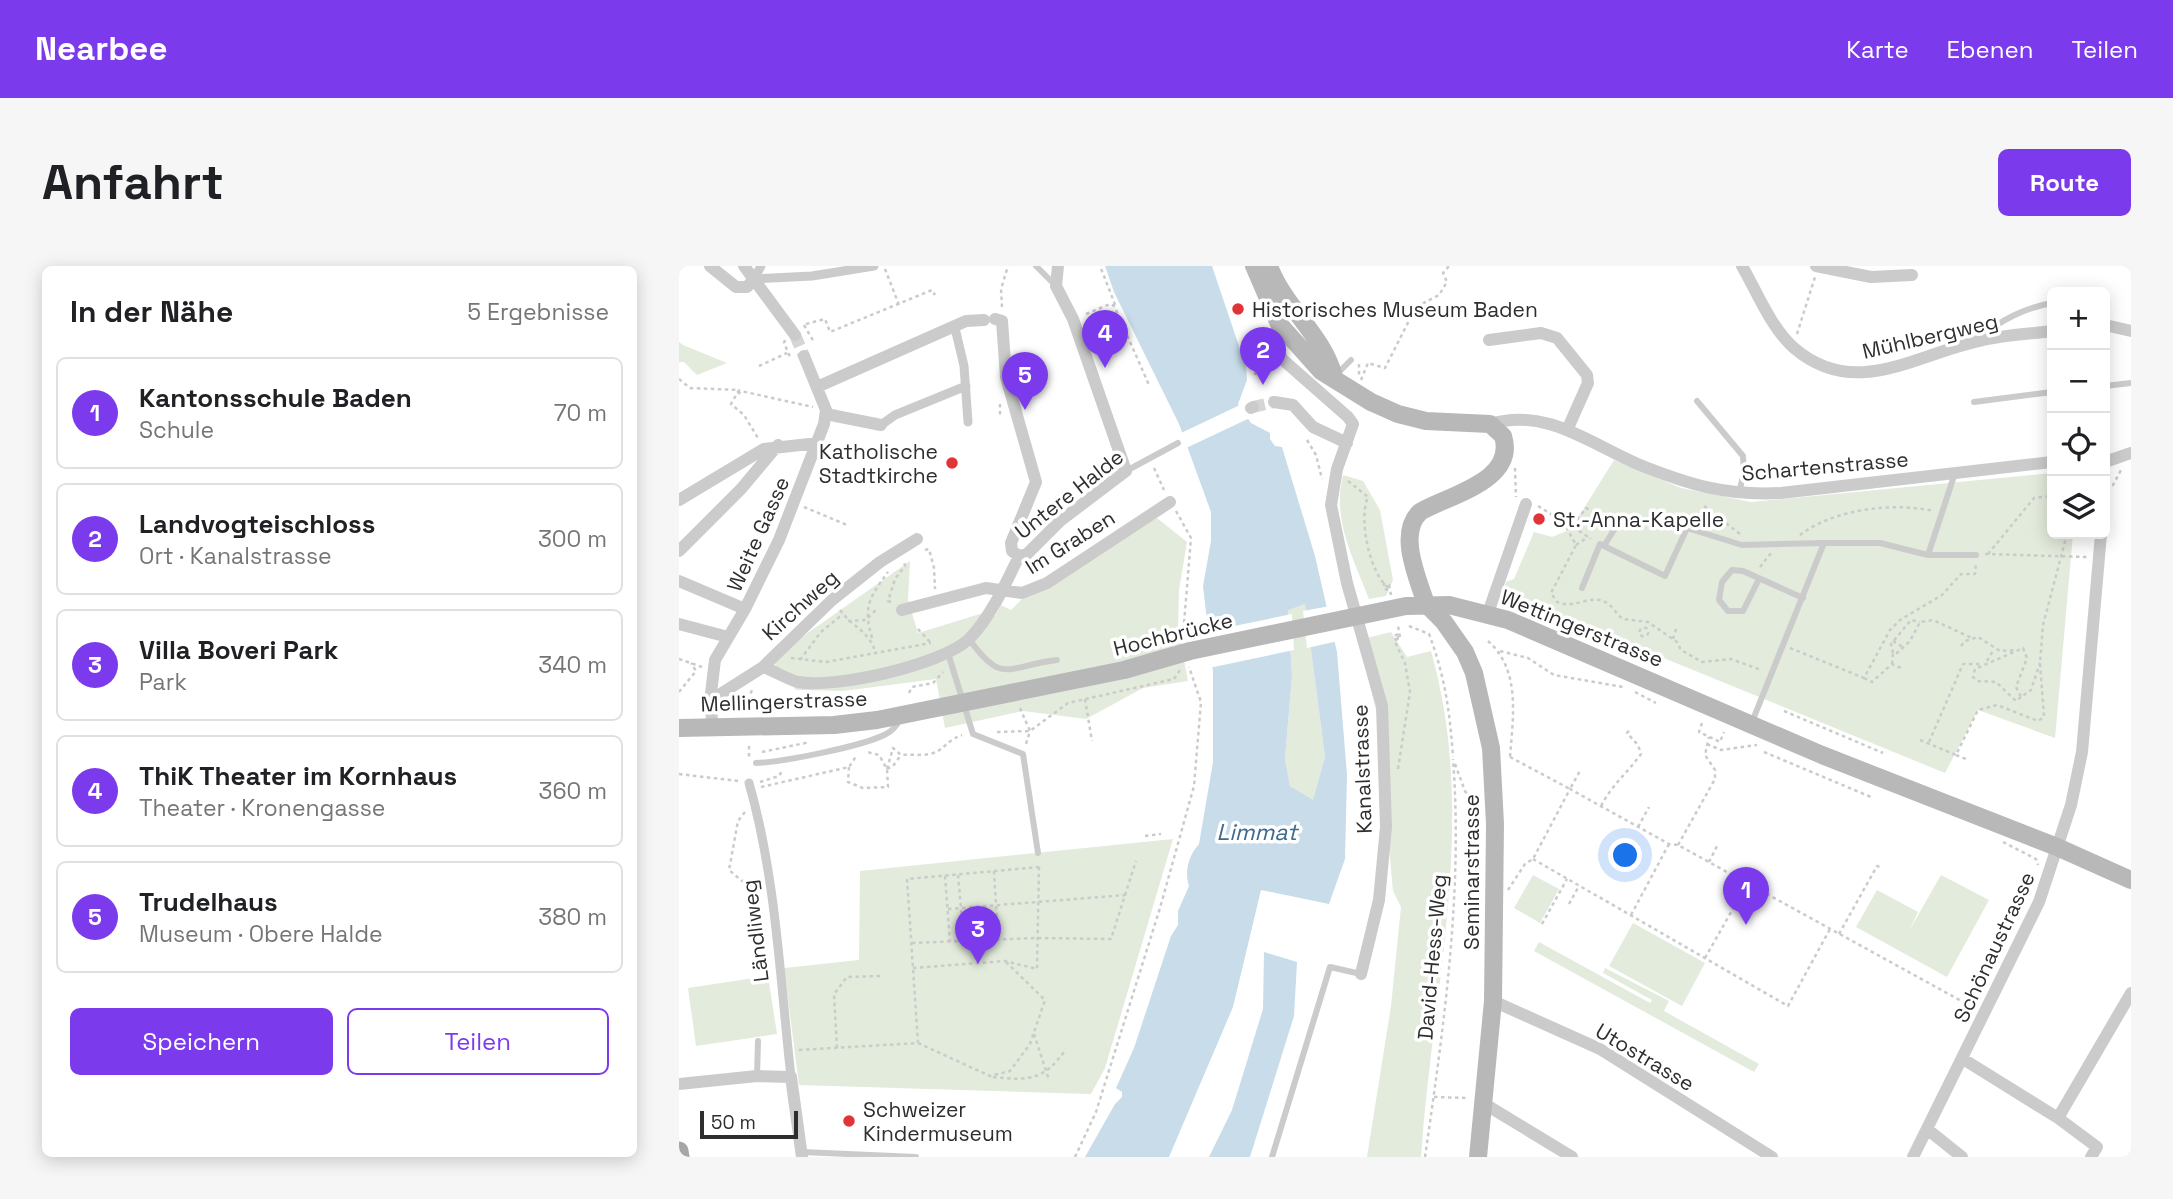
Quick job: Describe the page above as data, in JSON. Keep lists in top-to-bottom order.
{
  "streets": {
    "main road": [
      "Wettingerstrasse",
      "Hochbrücke",
      "Mellingerstrasse",
      "Seminarstrasse"
    ],
    "street": [
      "Mühlbergweg",
      "Schartenstrasse",
      "Untere Halde",
      "Weite Gasse",
      "Im Graben",
      "Kirchweg",
      "Kanalstrasse",
      "Ländliweg",
      "Schönaustrasse",
      "Utostrasse"
    ],
    "path": ["David-Hess-Weg"]
  },
  "crossings": [
    ["Weite Gasse", "Kirchweg"],
    ["Weite Gasse", "Mellingerstrasse"],
    ["Wettingerstrasse", "Hochbrücke"],
    ["Wettingerstrasse", "Seminarstrasse"],
    ["Wettingerstrasse", "Schönaustrasse"],
    ["Hochbrücke", "Mellingerstrasse"],
    ["Hochbrücke", "Seminarstrasse"],
    ["Seminarstrasse", "Utostrasse"]
  ],
  "water": ["Limmat"],
  "places": [
    "Historisches Museum Baden",
    "Katholische Stadtkirche",
    "St.-Anna-Kapelle",
    "Schweizer Kindermuseum"
  ],
  "scale_bar": "50 m",
  "page": {
    "header": "Nearbee",
    "nav": ["Karte", "Ebenen", "Teilen"],
    "buttons": [
      "Route",
      ["Speichern", "Teilen"]
    ],
    "title": "Anfahrt",
    "heading": ["In der Nähe", "5 Ergebnisse"],
    "map_buttons": ["+", "−"],
    "pins": [
      "4",
      "2",
      "5",
      "1",
      "3"
    ],
    "list": [
      {
        "mark": "1",
        "name": "Kantonsschule Baden",
        "note": "Schule",
        "value": "70 m"
      },
      {
        "mark": "2",
        "name": "Landvogteischloss",
        "note": "Ort · Kanalstrasse",
        "value": "300 m"
      },
      {
        "mark": "3",
        "name": "Villa Boveri Park",
        "note": "Park",
        "value": "340 m"
      },
      {
        "mark": "4",
        "name": "ThiK Theater im Kornhaus",
        "note": "Theater · Kronengasse",
        "value": "360 m"
      },
      {
        "mark": "5",
        "name": "Trudelhaus",
        "note": "Museum · Obere Halde",
        "value": "380 m"
      }
    ],
    "scale": "50 m"
  }
}
